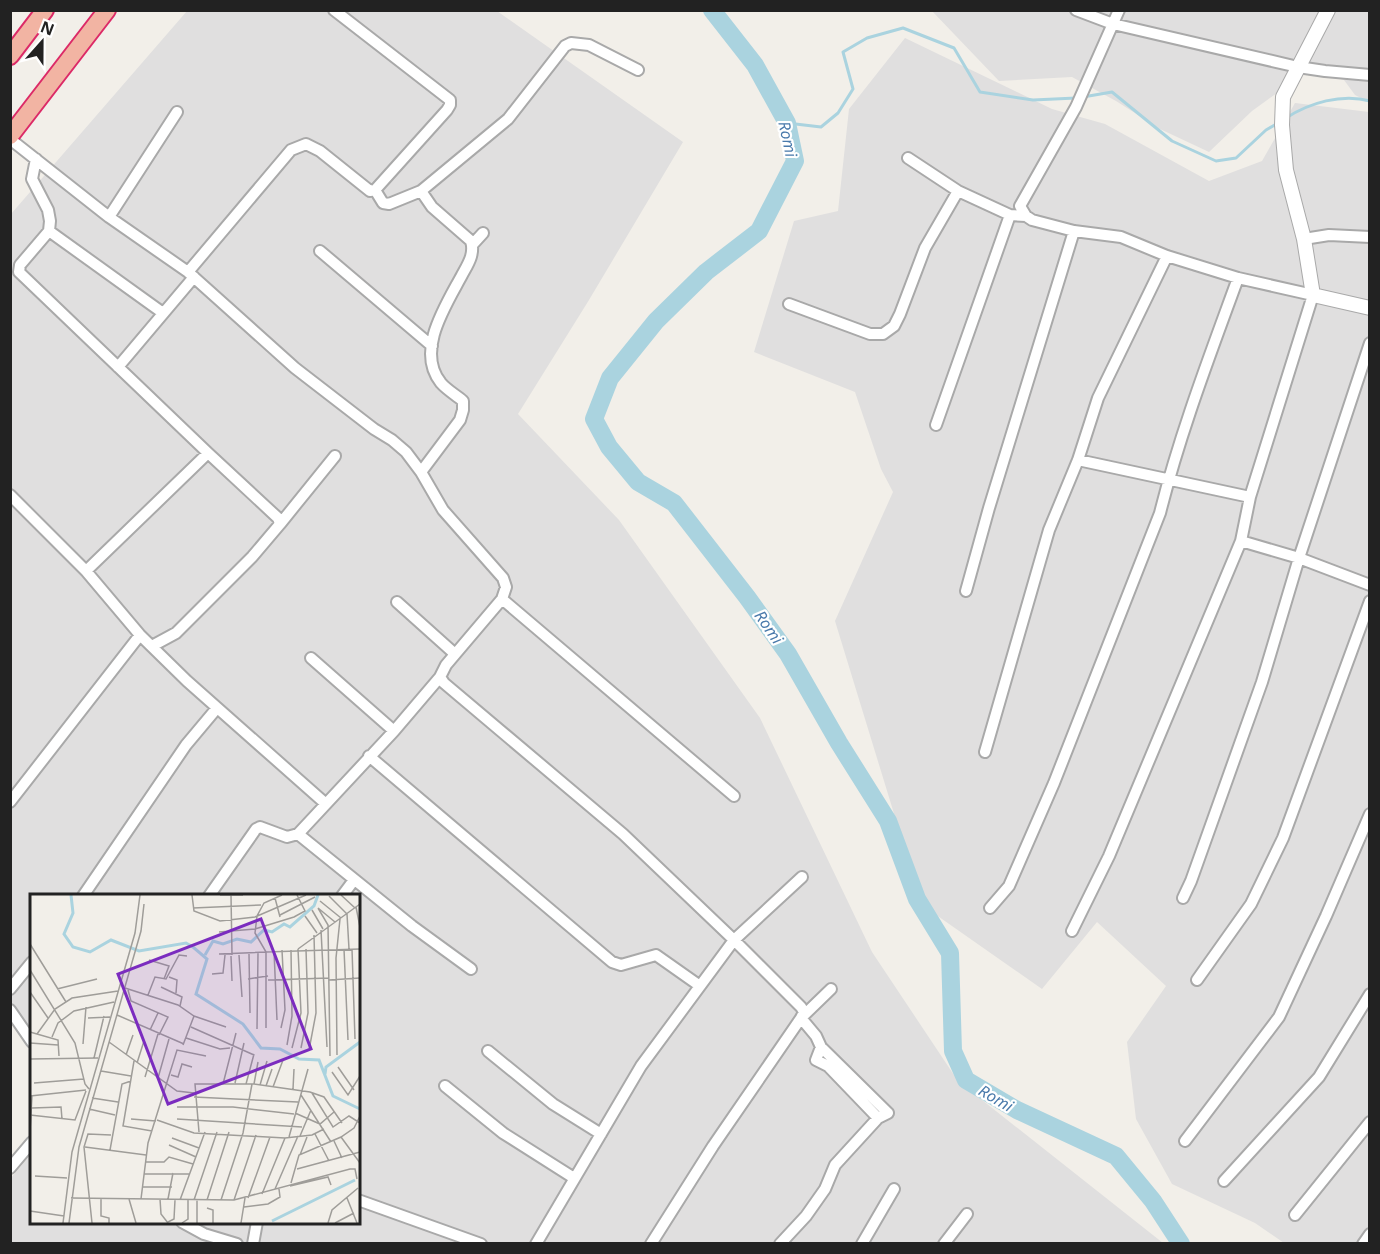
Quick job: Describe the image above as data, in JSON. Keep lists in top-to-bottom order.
{
  "water": ["Romi"],
  "north": "top"
}
